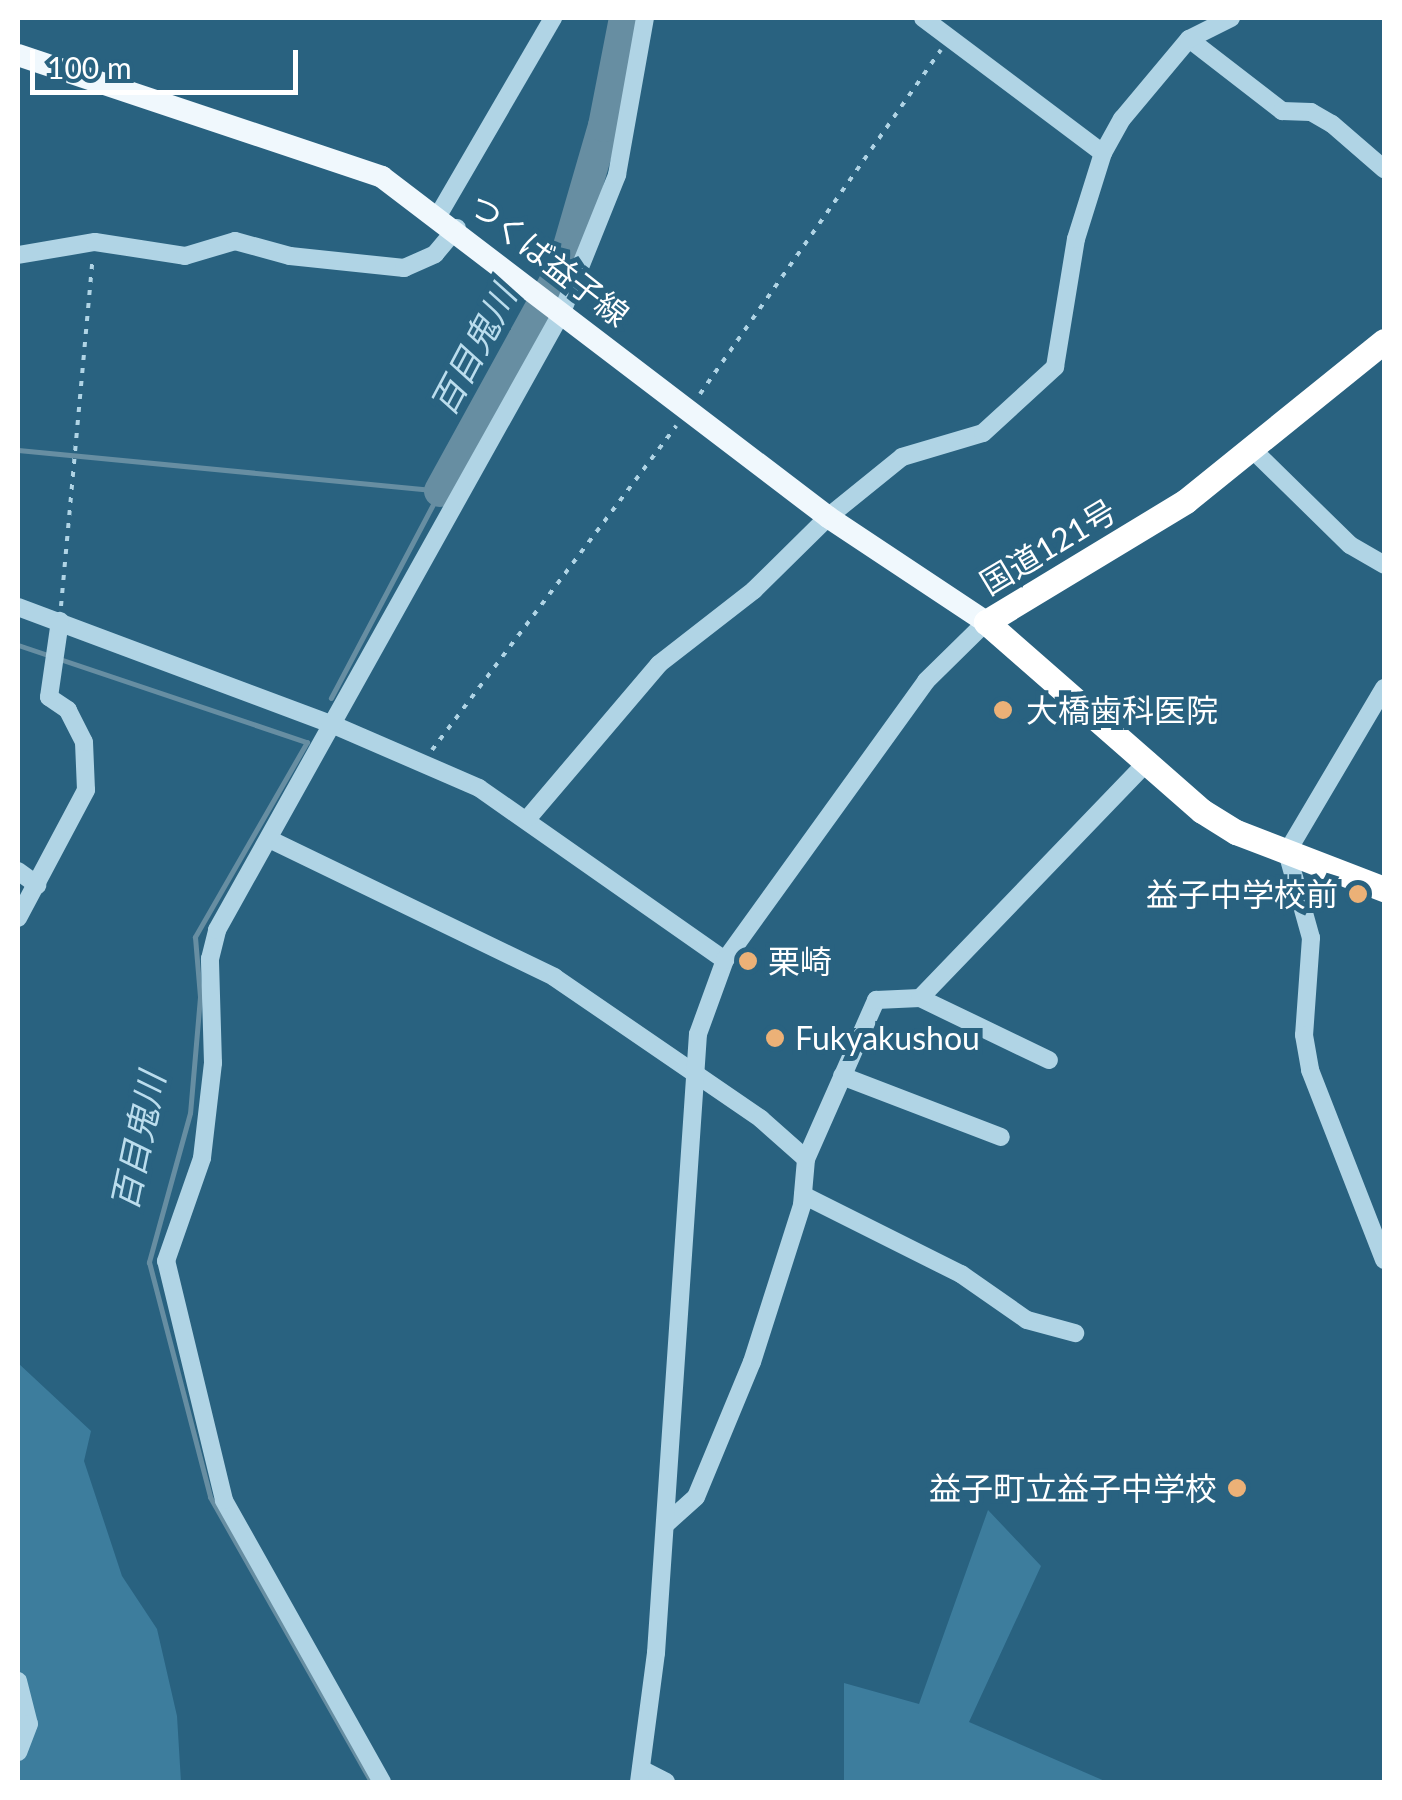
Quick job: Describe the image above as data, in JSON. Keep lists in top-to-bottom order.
{
  "streets": {
    "highway": ["国道121号"],
    "main road": ["つくば益子線"]
  },
  "crossings": [
    ["つくば益子線", "国道121号"]
  ],
  "water": ["百目鬼川"],
  "places": [
    "大橋歯科医院",
    "益子中学校前",
    "栗崎",
    "Fukyakushou",
    "益子町立益子中学校"
  ],
  "scale_bar": "100 m"
}
